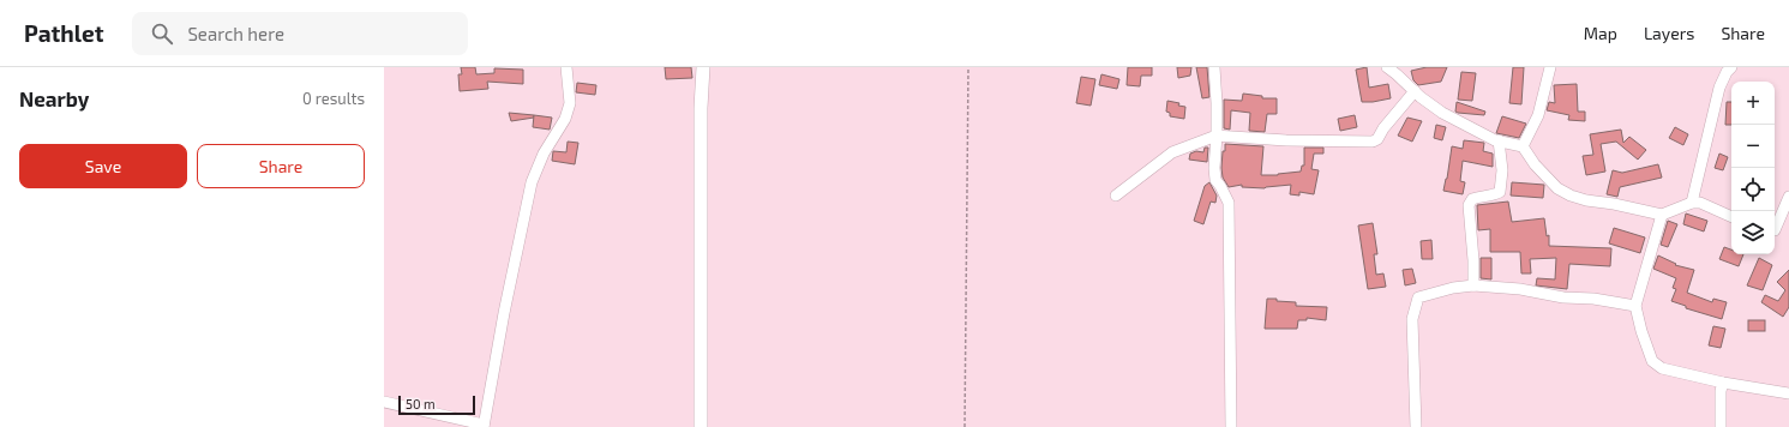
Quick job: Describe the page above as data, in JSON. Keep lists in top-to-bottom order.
{
  "scale_bar": "50 m",
  "page": {
    "header": "Pathlet",
    "search": "Search here",
    "nav": ["Map", "Layers", "Share"],
    "heading": ["Nearby", "0 results"],
    "map_buttons": ["+", "−"],
    "buttons": ["Save", "Share"],
    "scale": "50 m"
  }
}
